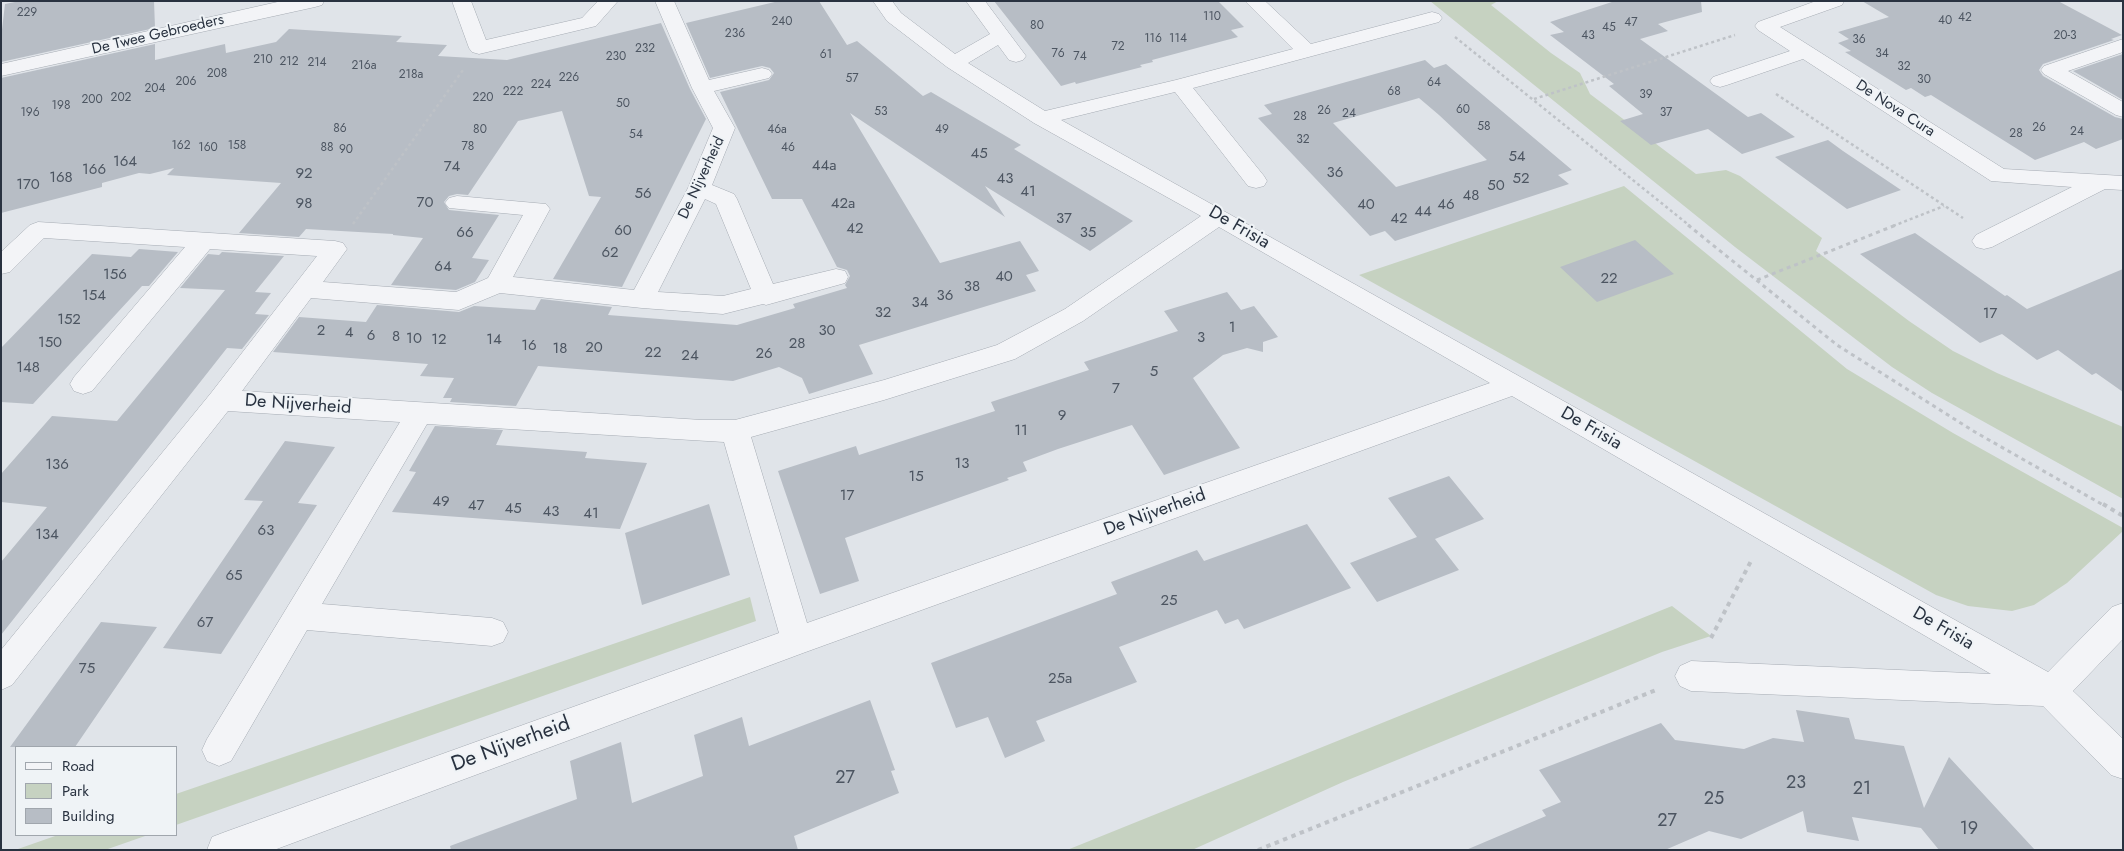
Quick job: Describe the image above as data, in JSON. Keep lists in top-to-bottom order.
{
  "streets": {
    "street": [
      "De Twee Gebroeders",
      "De Nova Cura",
      "De Nijverheid",
      "De Frisia"
    ]
  },
  "crossings": [
    ["De Nijverheid", "De Frisia"]
  ],
  "house_numbers": [
    "229",
    "110",
    "42",
    "40",
    "240",
    "47",
    "80",
    "45",
    "236",
    "43",
    "20-3",
    "116",
    "114",
    "36",
    "72",
    "232",
    "76",
    "34",
    "61",
    "230",
    "74",
    "210",
    "212",
    "214",
    "216a",
    "32",
    "208",
    "218a",
    "226",
    "57",
    "30",
    "206",
    "64",
    "224",
    "204",
    "222",
    "68",
    "39",
    "202",
    "220",
    "200",
    "50",
    "198",
    "60",
    "26",
    "53",
    "196",
    "37",
    "24",
    "28",
    "58",
    "26",
    "86",
    "80",
    "46a",
    "49",
    "24",
    "28",
    "54",
    "32",
    "162",
    "158",
    "78",
    "160",
    "88",
    "46",
    "90",
    "45",
    "54",
    "164",
    "44a",
    "74",
    "166",
    "36",
    "92",
    "168",
    "43",
    "52",
    "170",
    "50",
    "41",
    "56",
    "48",
    "70",
    "98",
    "42a",
    "40",
    "46",
    "44",
    "37",
    "42",
    "42",
    "60",
    "66",
    "35",
    "62",
    "64",
    "156",
    "40",
    "22",
    "38",
    "154",
    "36",
    "34",
    "32",
    "17",
    "152",
    "1",
    "2",
    "30",
    "4",
    "6",
    "8",
    "3",
    "10",
    "12",
    "14",
    "150",
    "28",
    "16",
    "20",
    "18",
    "22",
    "26",
    "24",
    "148",
    "5",
    "7",
    "9",
    "11",
    "13",
    "136",
    "15",
    "17",
    "49",
    "47",
    "45",
    "43",
    "41",
    "63",
    "134",
    "65",
    "25",
    "67",
    "75",
    "25a",
    "27",
    "23",
    "21",
    "25",
    "27",
    "19"
  ],
  "legend": ["Road", "Park", "Building"]
}
